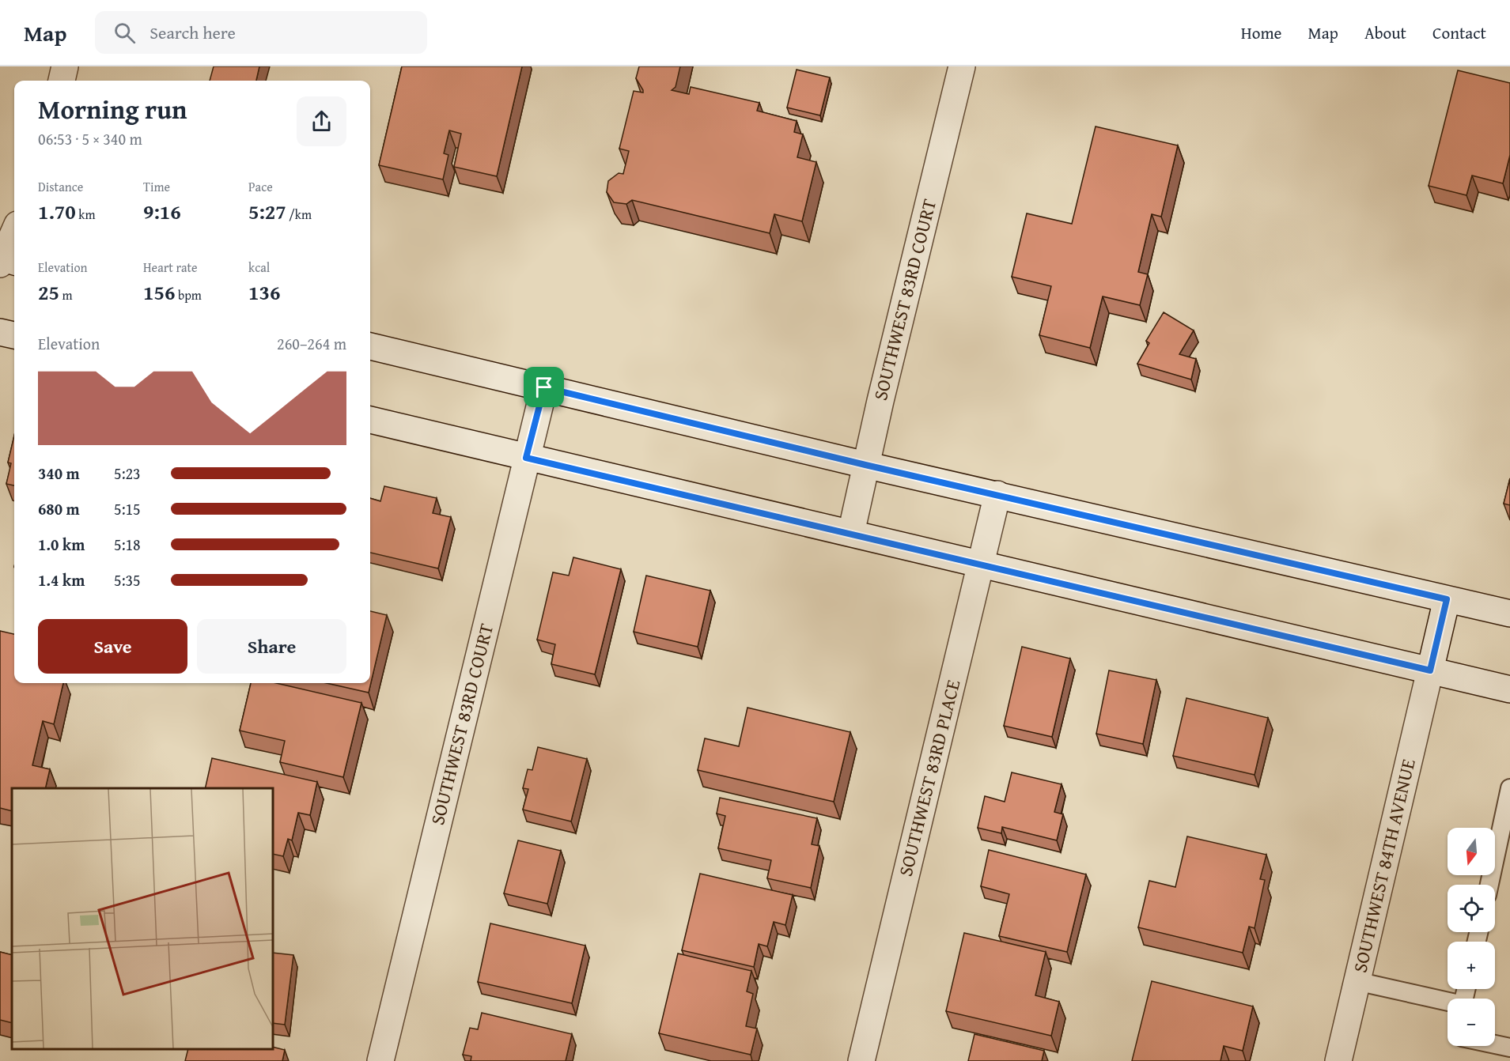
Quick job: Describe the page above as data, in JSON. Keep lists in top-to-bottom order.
{
  "streets": {
    "main road": ["SOUTHWEST 83RD COURT", "SOUTHWEST 83RD PLACE", "SOUTHWEST 84TH AVENUE"]
  },
  "north": "bottom",
  "page": {
    "header": "Map",
    "search": "Search here",
    "nav": [
      "Home",
      "Map",
      "About",
      "Contact"
    ],
    "heading": ["Morning run", "06:53 · 5 × 340 m"],
    "stats": [
      ["Distance", "1.70 km"],
      ["Time", "9:16"],
      ["Pace", "5:27 /km"],
      ["Elevation", "25 m"],
      ["Heart rate", "156 bpm"],
      ["kcal", "136"]
    ],
    "chart": ["Elevation", "260–264 m"],
    "list": [
      {
        "name": "340 m",
        "note": "5:23"
      },
      {
        "name": "680 m",
        "note": "5:15"
      },
      {
        "name": "1.0 km",
        "note": "5:18"
      },
      {
        "name": "1.4 km",
        "note": "5:35"
      }
    ],
    "buttons": ["Save", "Share"],
    "map_buttons": ["+", "−"]
  }
}
